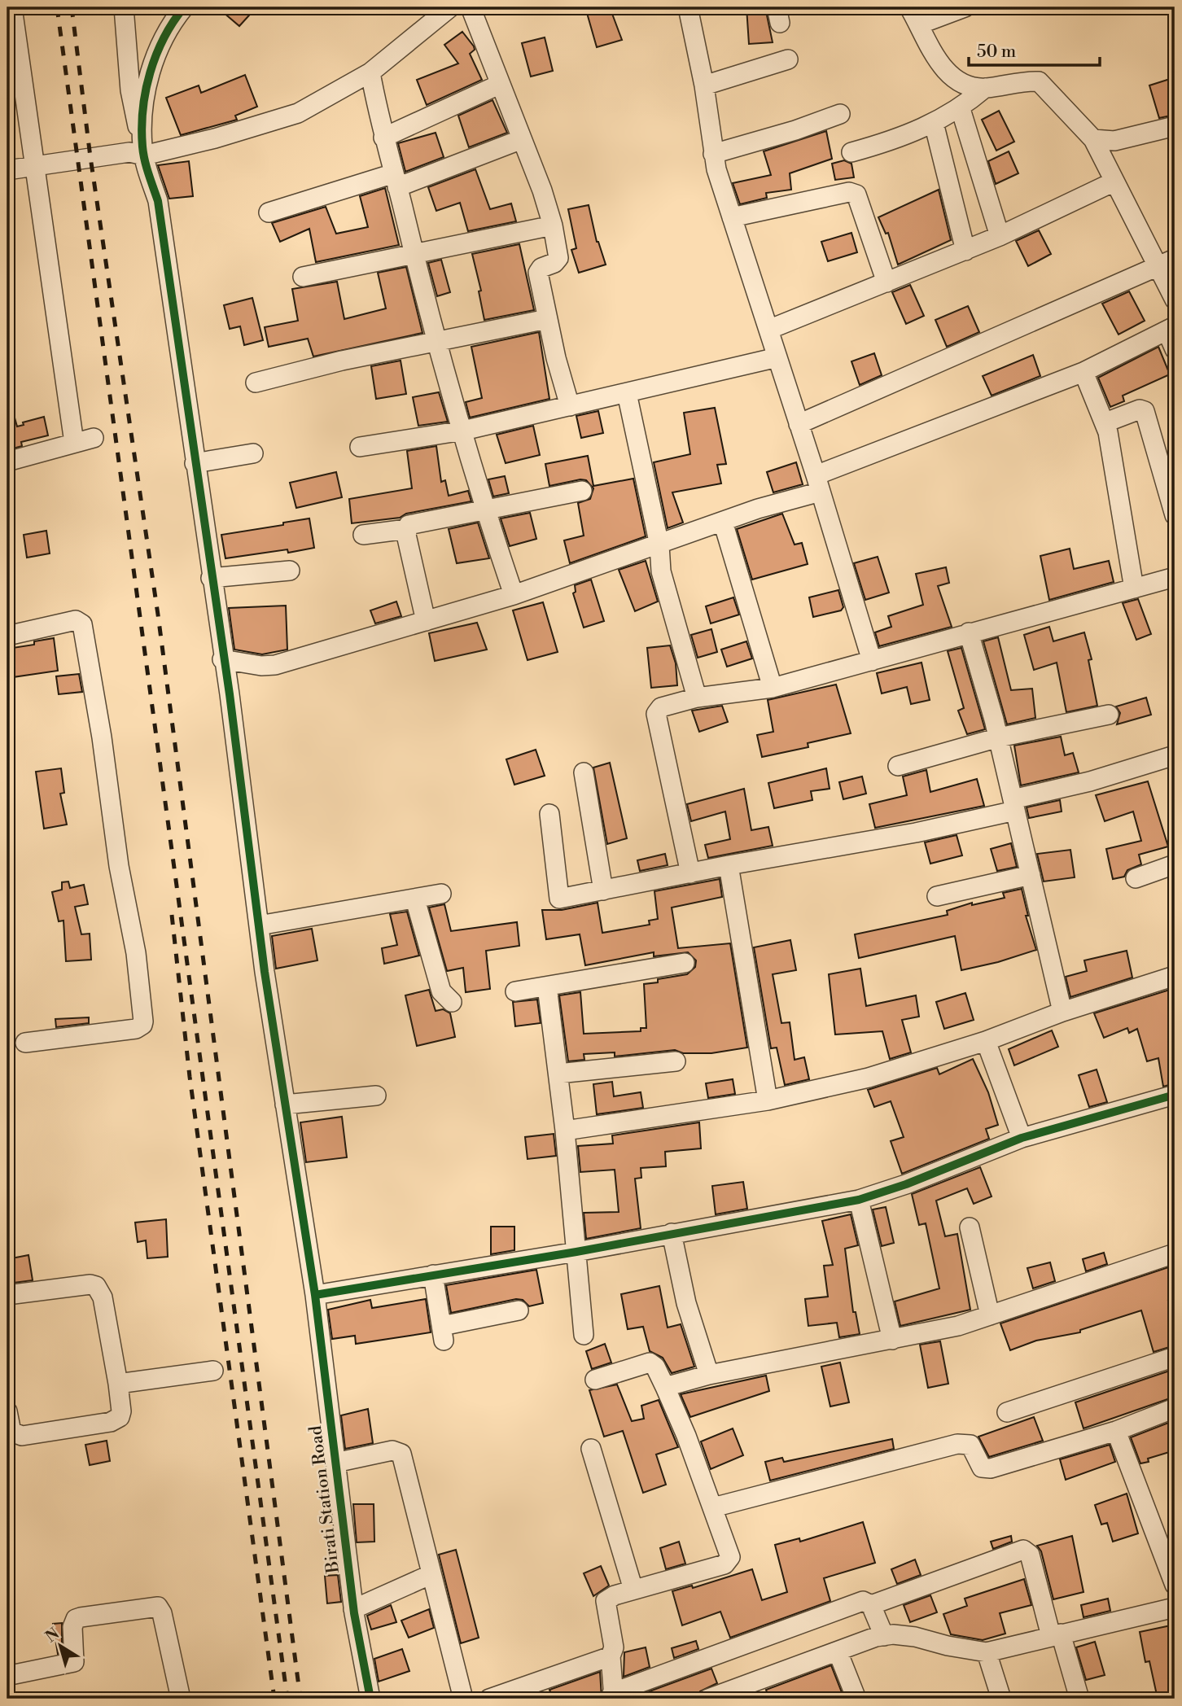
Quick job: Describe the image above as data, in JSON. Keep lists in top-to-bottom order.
{
  "streets": {
    "street": ["Birati Station Road"]
  },
  "scale_bar": "50 m",
  "north": "top left"
}
